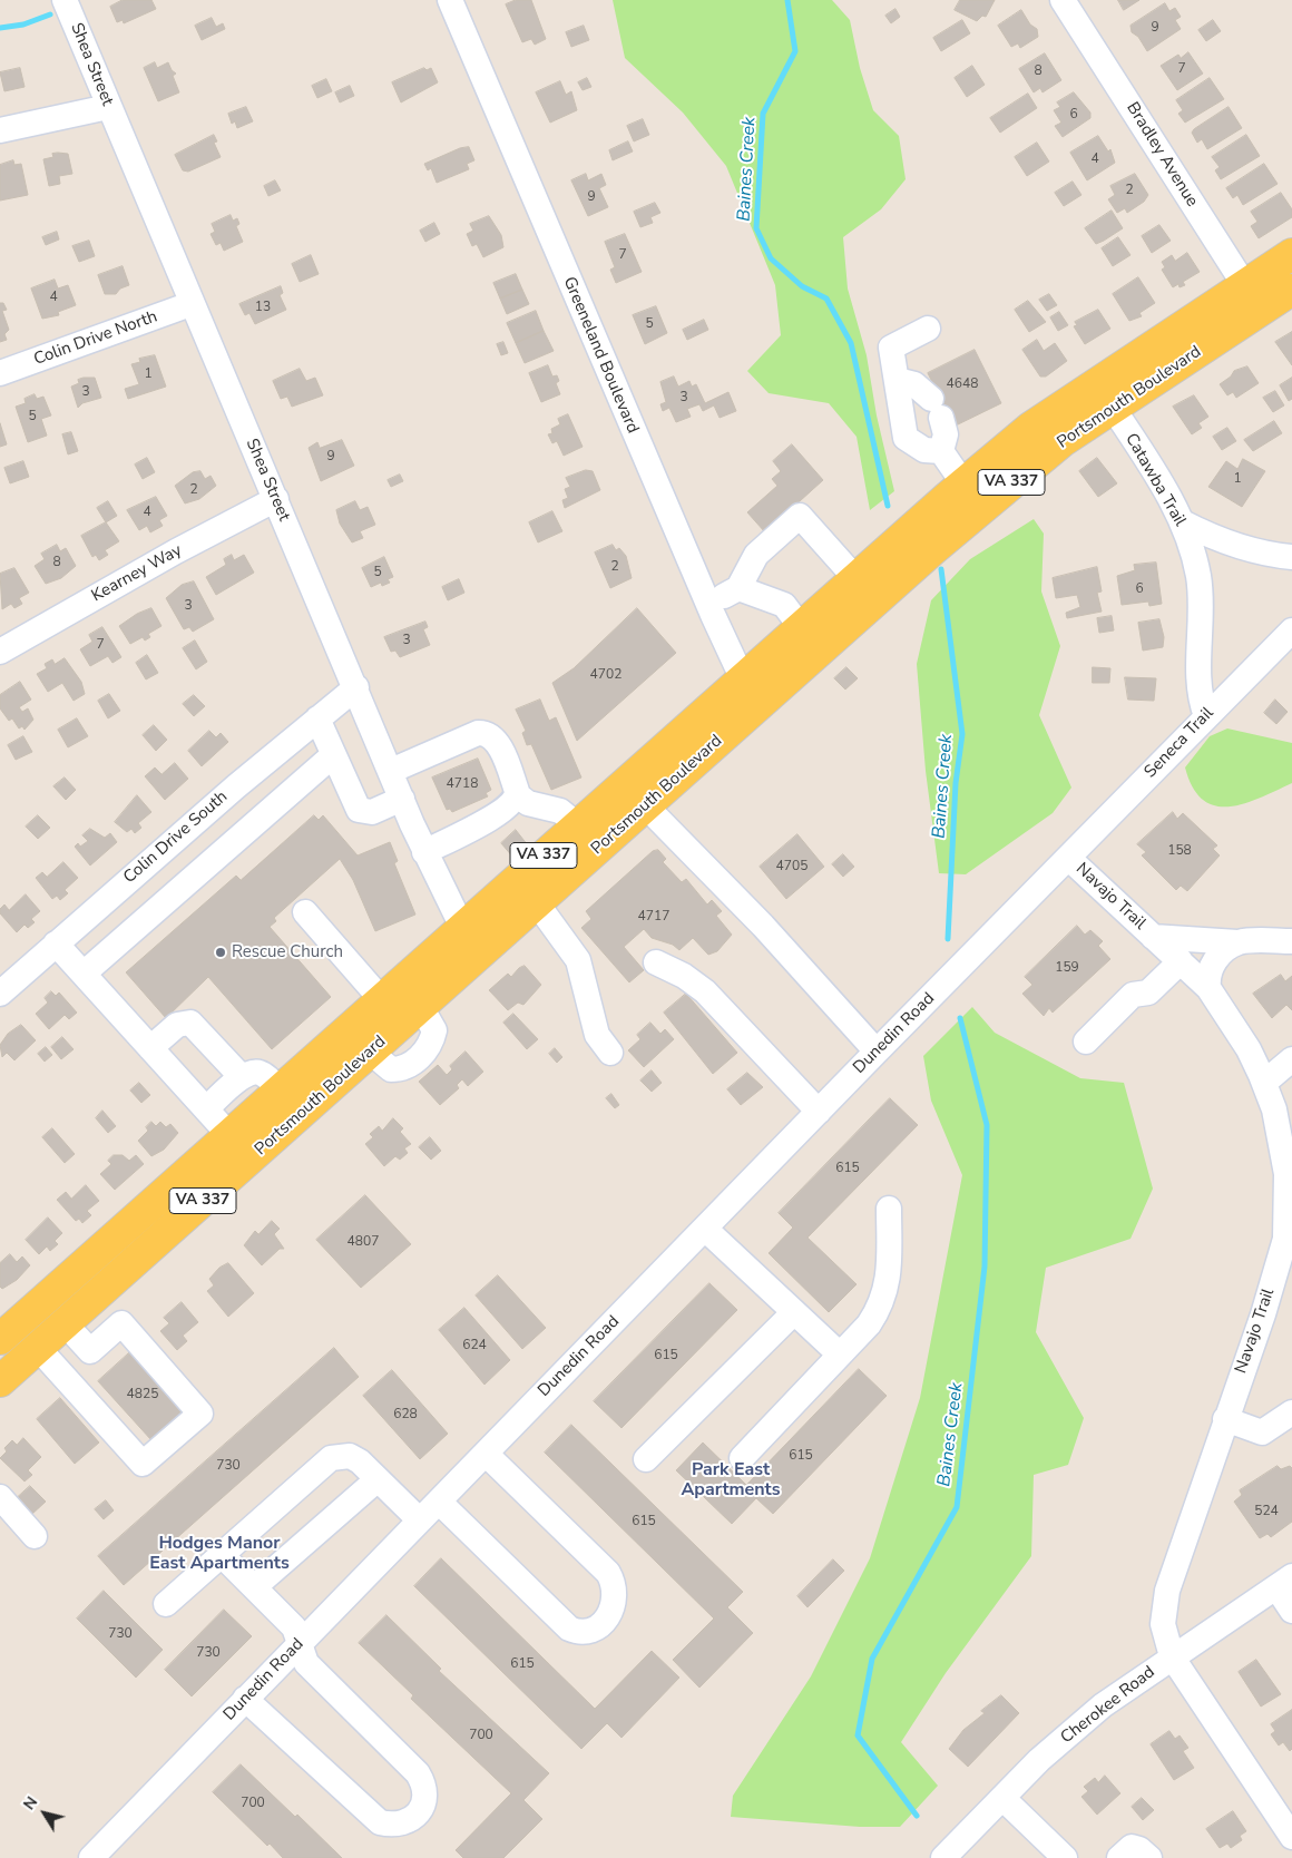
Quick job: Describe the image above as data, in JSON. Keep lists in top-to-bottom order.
{
  "streets": {
    "main road": ["Portsmouth Boulevard", "VA 337"],
    "street": [
      "Shea Street",
      "Bradley Avenue",
      "Colin Drive North",
      "Greeneland Boulevard",
      "Catawba Trail",
      "Kearney Way",
      "Seneca Trail",
      "Colin Drive South",
      "Navajo Trail",
      "Dunedin Road",
      "Cherokee Road"
    ]
  },
  "crossings": [
    ["Shea Street", "Colin Drive North"],
    ["Shea Street", "Portsmouth Boulevard"],
    ["Shea Street", "Kearney Way"],
    ["Shea Street", "Colin Drive South"],
    ["Bradley Avenue", "Portsmouth Boulevard"],
    ["Greeneland Boulevard", "Portsmouth Boulevard"],
    ["Portsmouth Boulevard", "Catawba Trail"],
    ["Catawba Trail", "Seneca Trail"],
    ["Seneca Trail", "Navajo Trail"],
    ["Seneca Trail", "Dunedin Road"],
    ["Navajo Trail", "Dunedin Road"],
    ["Navajo Trail", "Cherokee Road"]
  ],
  "districts": ["Park East Apartments", "Hodges Manor East Apartments"],
  "water": ["Baines Creek"],
  "places": ["Rescue Church"],
  "house_numbers": [
    "9",
    "7",
    "8",
    "6",
    "4",
    "2",
    "9",
    "7",
    "4",
    "13",
    "5",
    "1",
    "4648",
    "3",
    "3",
    "5",
    "9",
    "1",
    "2",
    "4",
    "8",
    "2",
    "5",
    "6",
    "3",
    "3",
    "7",
    "4702",
    "4718",
    "158",
    "4705",
    "4717",
    "159",
    "615",
    "4807",
    "624",
    "615",
    "4825",
    "628",
    "615",
    "730",
    "524",
    "615",
    "730",
    "730",
    "615",
    "700",
    "700"
  ],
  "north": "top left"
}
